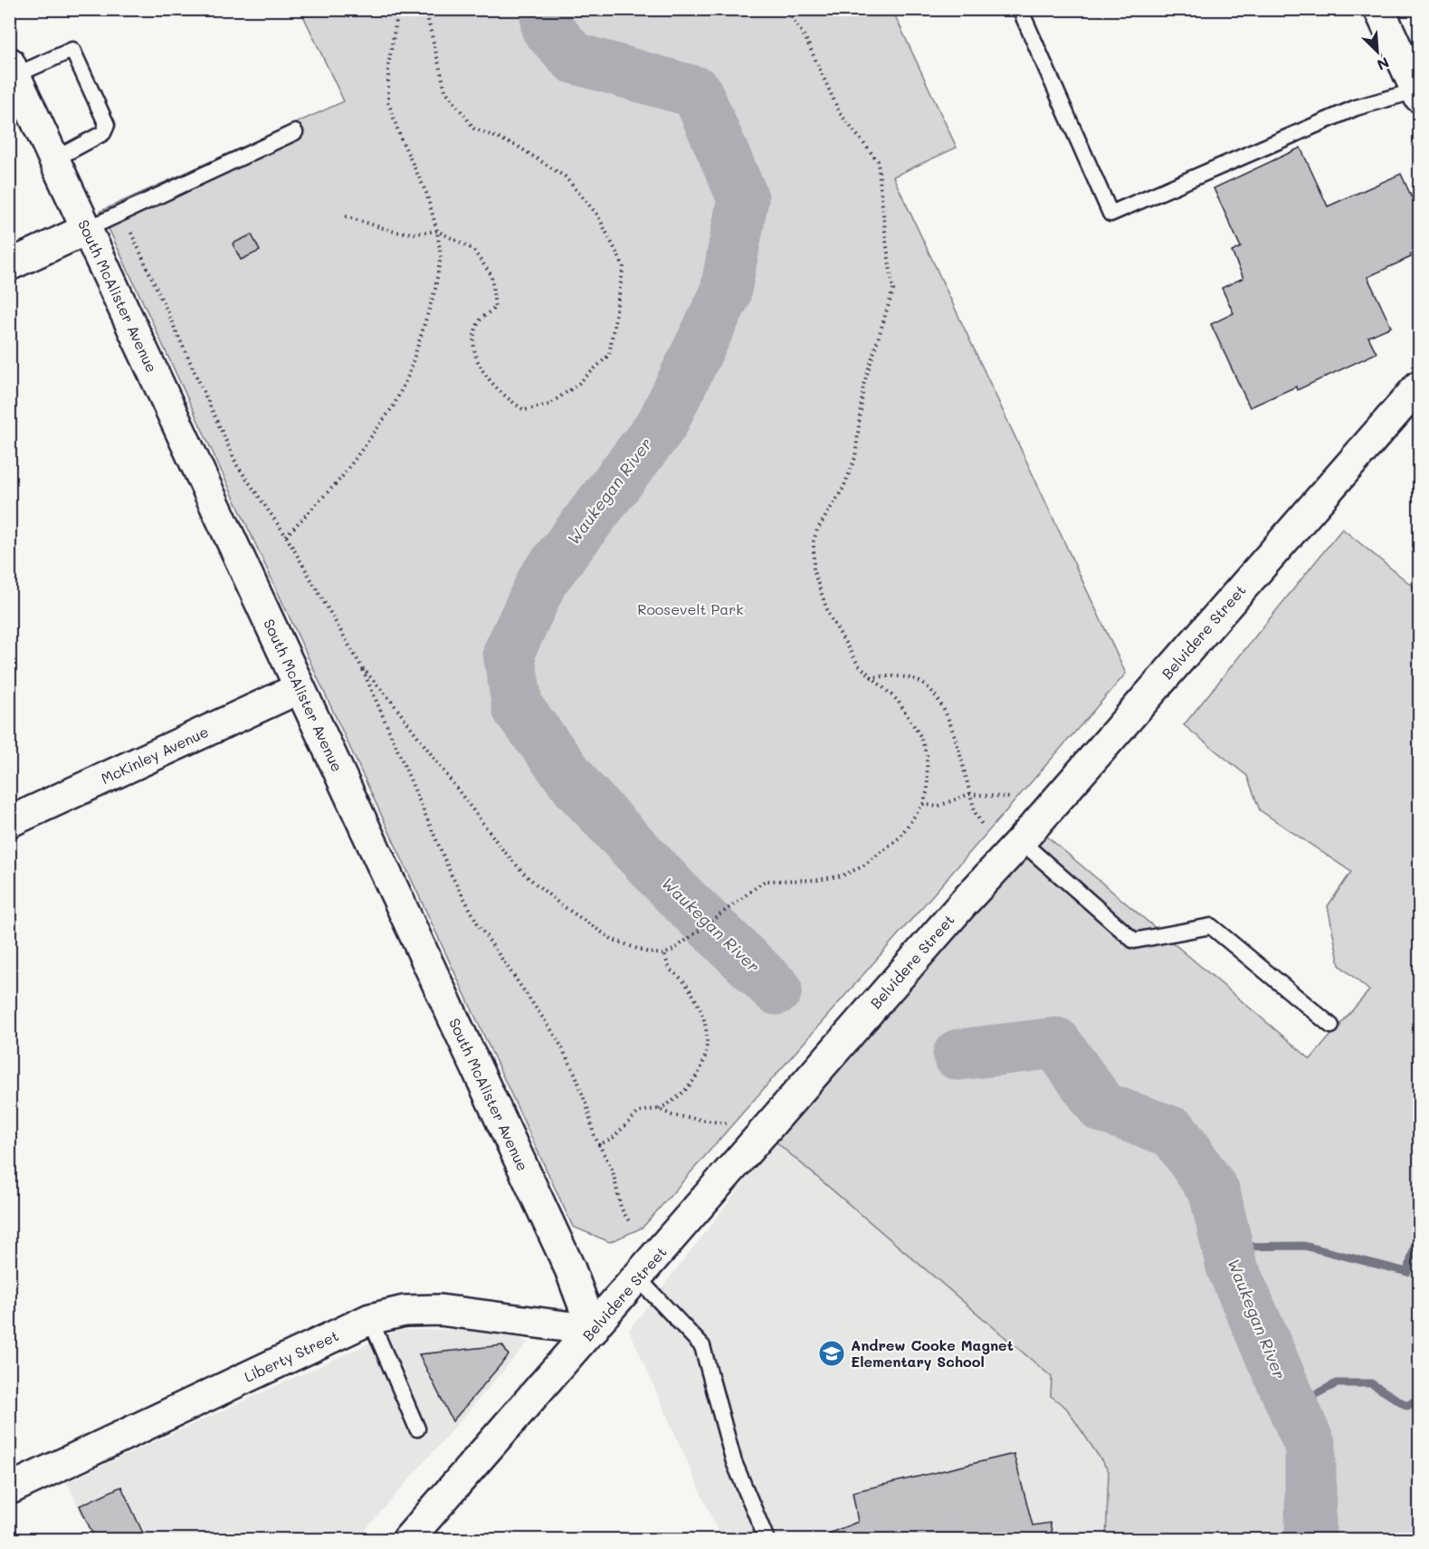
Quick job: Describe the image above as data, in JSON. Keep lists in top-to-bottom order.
{
  "streets": {
    "street": [
      "South McAlister Avenue",
      "Belvidere Street",
      "McKinley Avenue",
      "Liberty Street"
    ]
  },
  "crossings": [
    ["South McAlister Avenue", "Belvidere Street"],
    ["South McAlister Avenue", "McKinley Avenue"],
    ["South McAlister Avenue", "Liberty Street"],
    ["Belvidere Street", "Liberty Street"]
  ],
  "water": ["Waukegan River"],
  "parks": ["Roosevelt Park"],
  "places": {
    "school or university": ["Andrew Cooke Magnet Elementary School"]
  },
  "north": "bottom right"
}
